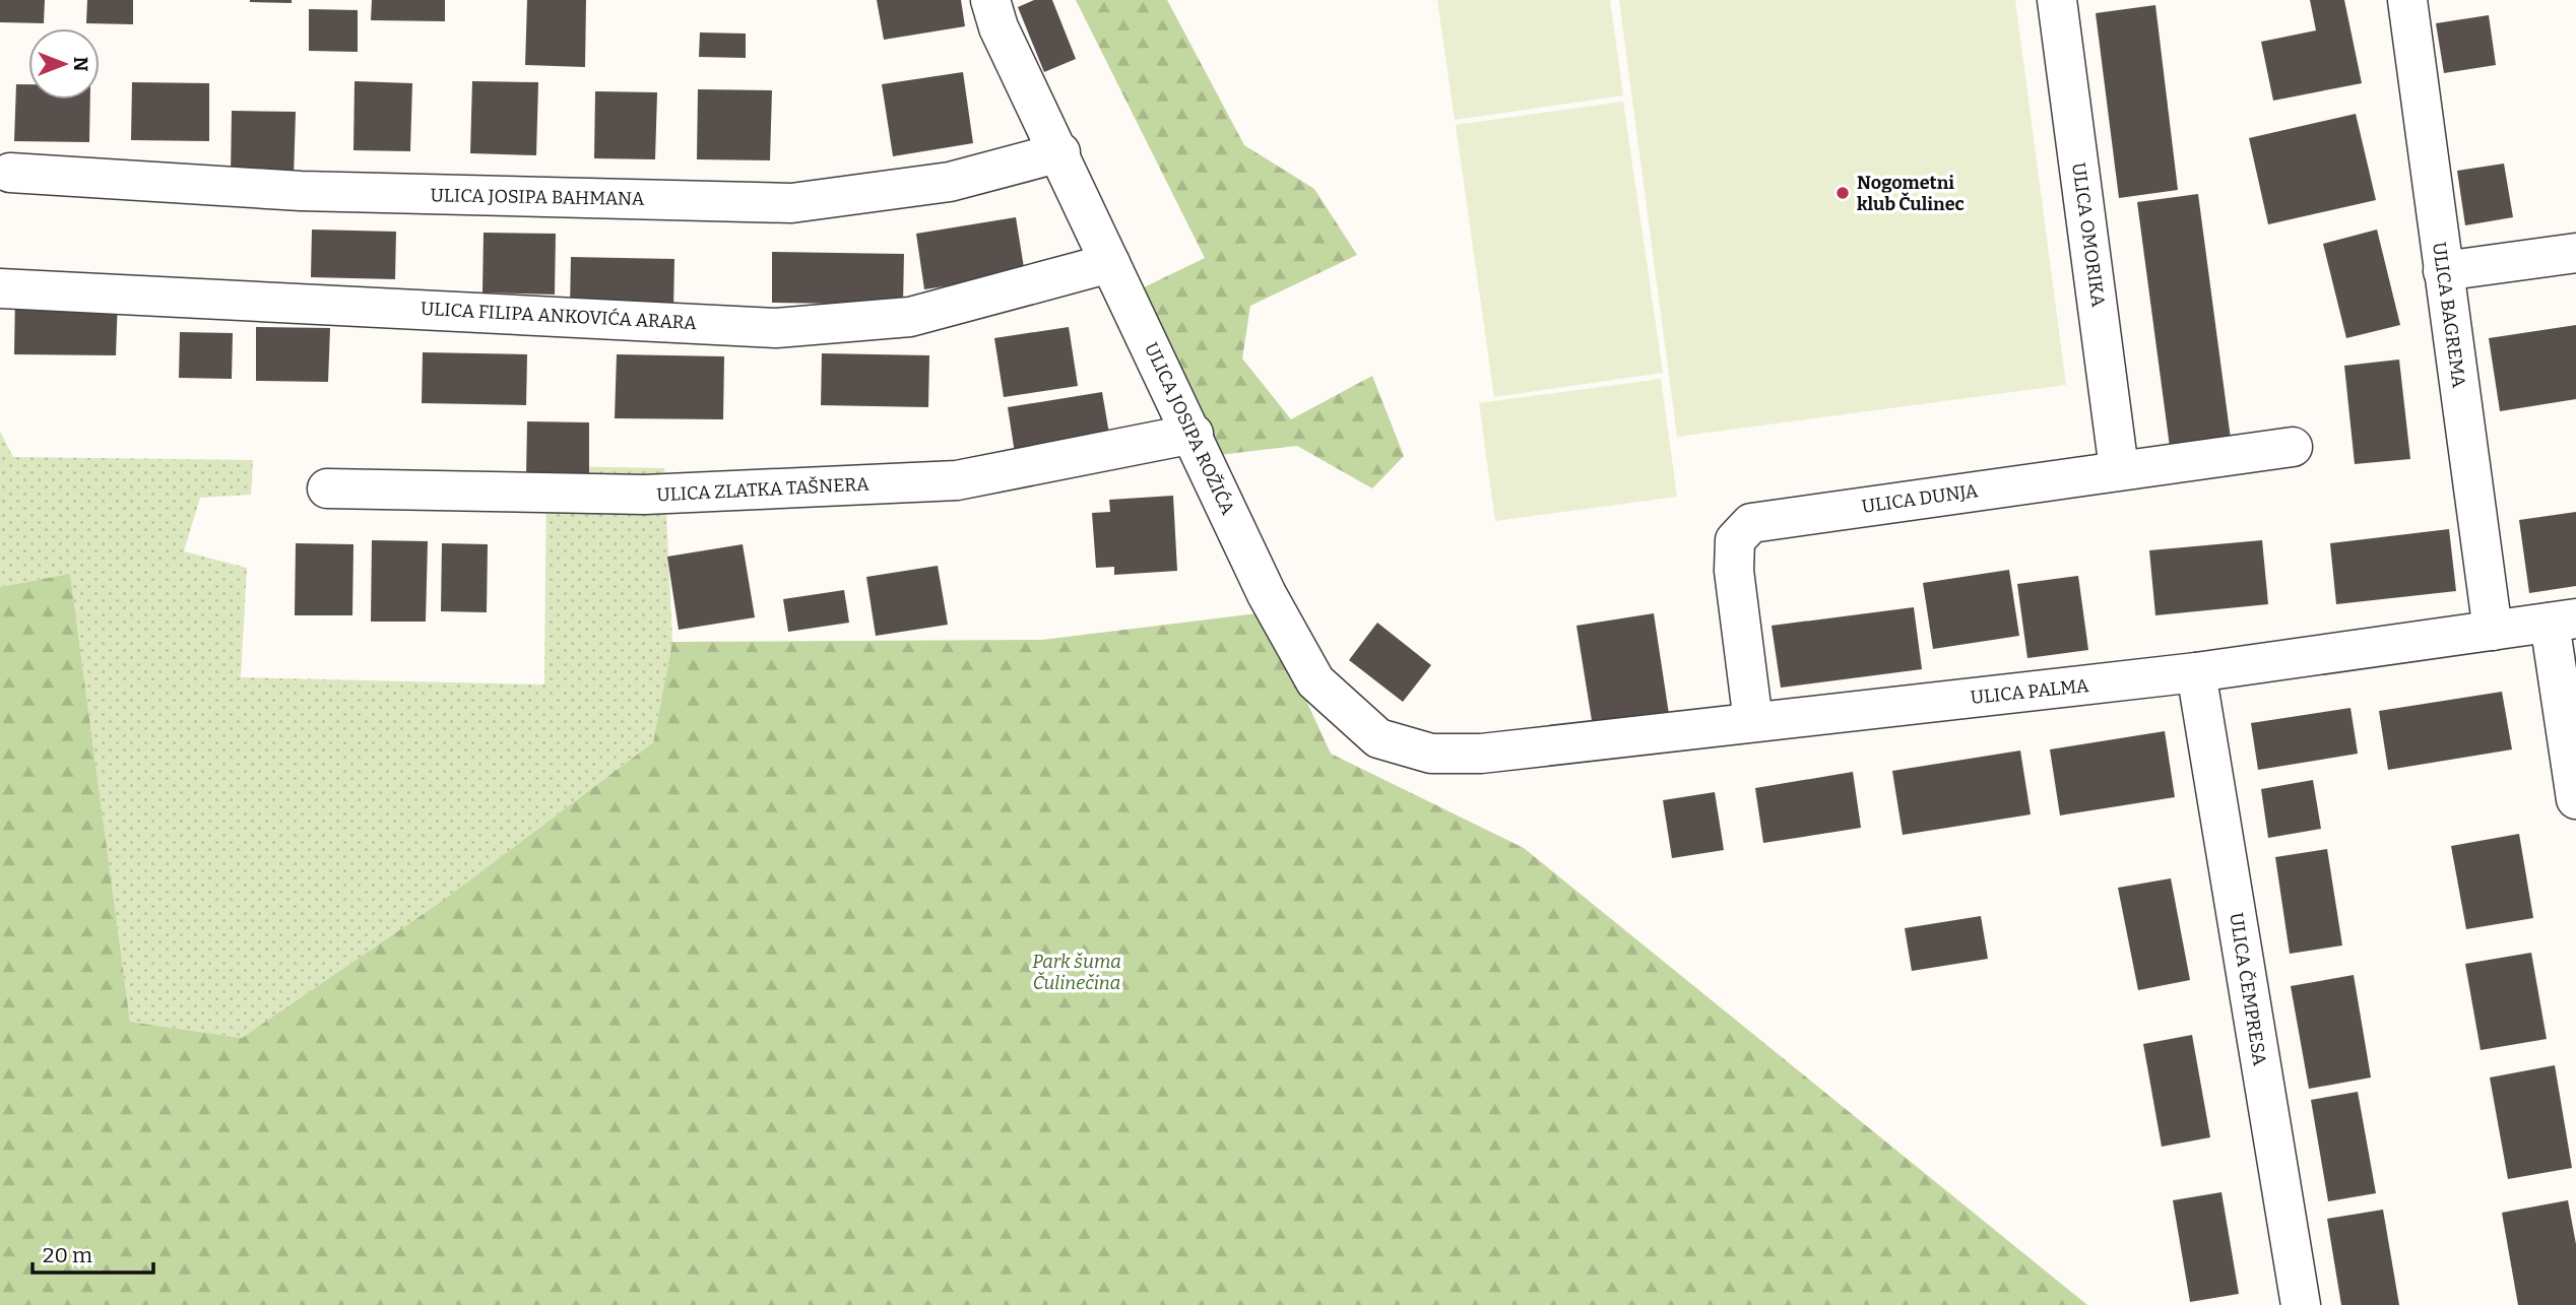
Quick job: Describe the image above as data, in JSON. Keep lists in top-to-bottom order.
{
  "streets": {
    "street": [
      "ULICA JOSIPA BAHMANA",
      "ULICA OMORIKA",
      "ULICA BAGREMA",
      "ULICA FILIPA ANKOVIĆA ARARA",
      "ULICA JOSIPA ROŽIĆA",
      "ULICA ZLATKA TAŠNERA",
      "ULICA DUNJA",
      "ULICA PALMA",
      "ULICA ČEMPRESA"
    ]
  },
  "crossings": [
    ["ULICA JOSIPA BAHMANA", "ULICA JOSIPA ROŽIĆA"],
    ["ULICA OMORIKA", "ULICA DUNJA"],
    ["ULICA BAGREMA", "ULICA PALMA"],
    ["ULICA FILIPA ANKOVIĆA ARARA", "ULICA JOSIPA ROŽIĆA"],
    ["ULICA JOSIPA ROŽIĆA", "ULICA ZLATKA TAŠNERA"],
    ["ULICA JOSIPA ROŽIĆA", "ULICA PALMA"],
    ["ULICA DUNJA", "ULICA PALMA"],
    ["ULICA PALMA", "ULICA ČEMPRESA"]
  ],
  "parks": ["Park šuma Čulinečina"],
  "places": ["Nogometni klub Čulinec"],
  "scale_bar": "20 m",
  "north": "right"
}
